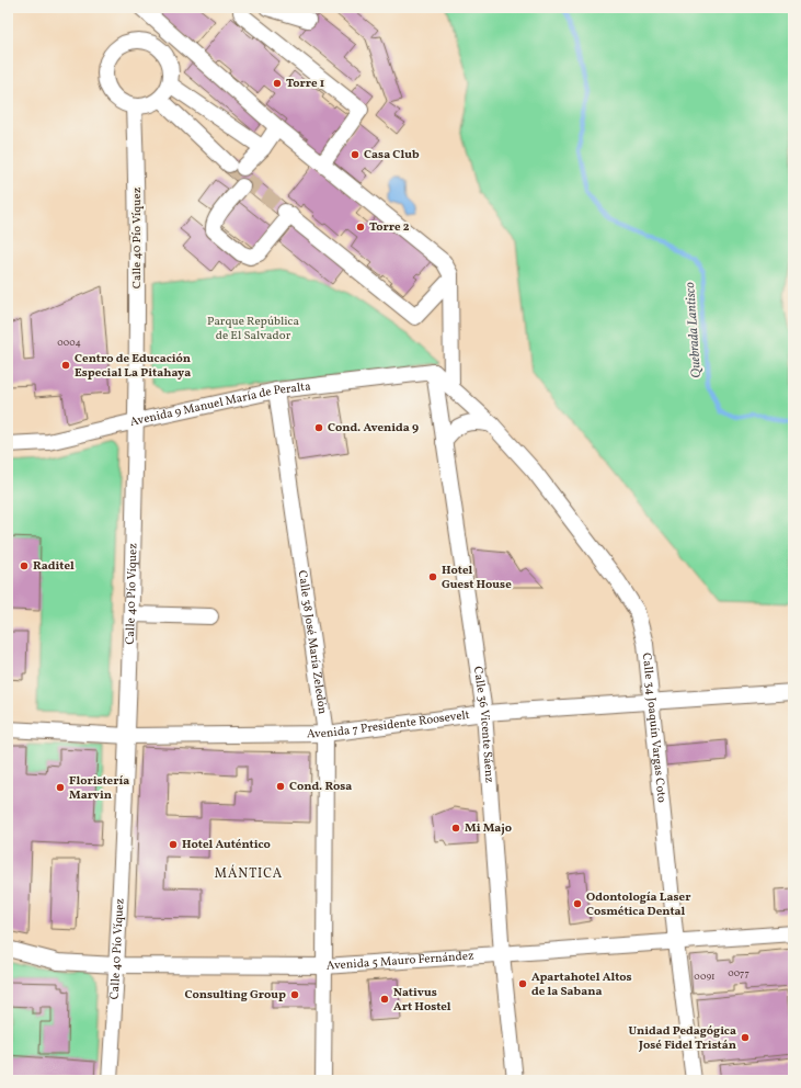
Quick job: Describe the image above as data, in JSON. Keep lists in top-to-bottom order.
{
  "streets": {
    "street": [
      "Calle 40 Pío Víquez",
      "Avenida 9 Manuel María de Peralta",
      "Calle 38 José María Zeledón",
      "Avenida 7 Presidente Roosevelt",
      "Calle 36 Vicente Sáenz",
      "Calle 34 Joaquín Vargas Coto",
      "Avenida 5 Mauro Fernández"
    ]
  },
  "crossings": [
    ["Calle 40 Pío Víquez", "Avenida 9 Manuel María de Peralta"],
    ["Calle 40 Pío Víquez", "Avenida 7 Presidente Roosevelt"],
    ["Calle 40 Pío Víquez", "Avenida 5 Mauro Fernández"],
    ["Avenida 9 Manuel María de Peralta", "Calle 38 José María Zeledón"],
    ["Avenida 9 Manuel María de Peralta", "Calle 36 Vicente Sáenz"],
    ["Avenida 9 Manuel María de Peralta", "Calle 34 Joaquín Vargas Coto"],
    ["Calle 38 José María Zeledón", "Avenida 7 Presidente Roosevelt"],
    ["Calle 38 José María Zeledón", "Avenida 5 Mauro Fernández"],
    ["Avenida 7 Presidente Roosevelt", "Calle 36 Vicente Sáenz"],
    ["Avenida 7 Presidente Roosevelt", "Calle 34 Joaquín Vargas Coto"],
    ["Calle 36 Vicente Sáenz", "Calle 34 Joaquín Vargas Coto"],
    ["Calle 36 Vicente Sáenz", "Avenida 5 Mauro Fernández"],
    ["Calle 34 Joaquín Vargas Coto", "Avenida 5 Mauro Fernández"]
  ],
  "districts": ["MÁNTICA"],
  "water": ["Quebrada Lantisco"],
  "parks": ["Parque República de El Salvador"],
  "places": [
    "Torre 1",
    "Casa Club",
    "Torre 2",
    "Centro de Educación Especial La Pitahaya",
    "Cond. Avenida 9",
    "Raditel",
    "Hotel Guest House",
    "Cond. Rosa",
    "Floristería Marvin",
    "Mi Majo",
    "Hotel Auténtico",
    "Odontología Laser Cosmética Dental",
    "Apartahotel Altos de la Sabana",
    "Consulting Group",
    "Nativus Art Hostel",
    "Unidad Pedagógica José Fidel Tristán"
  ],
  "house_numbers": ["0004", "0077", "0091"]
}
